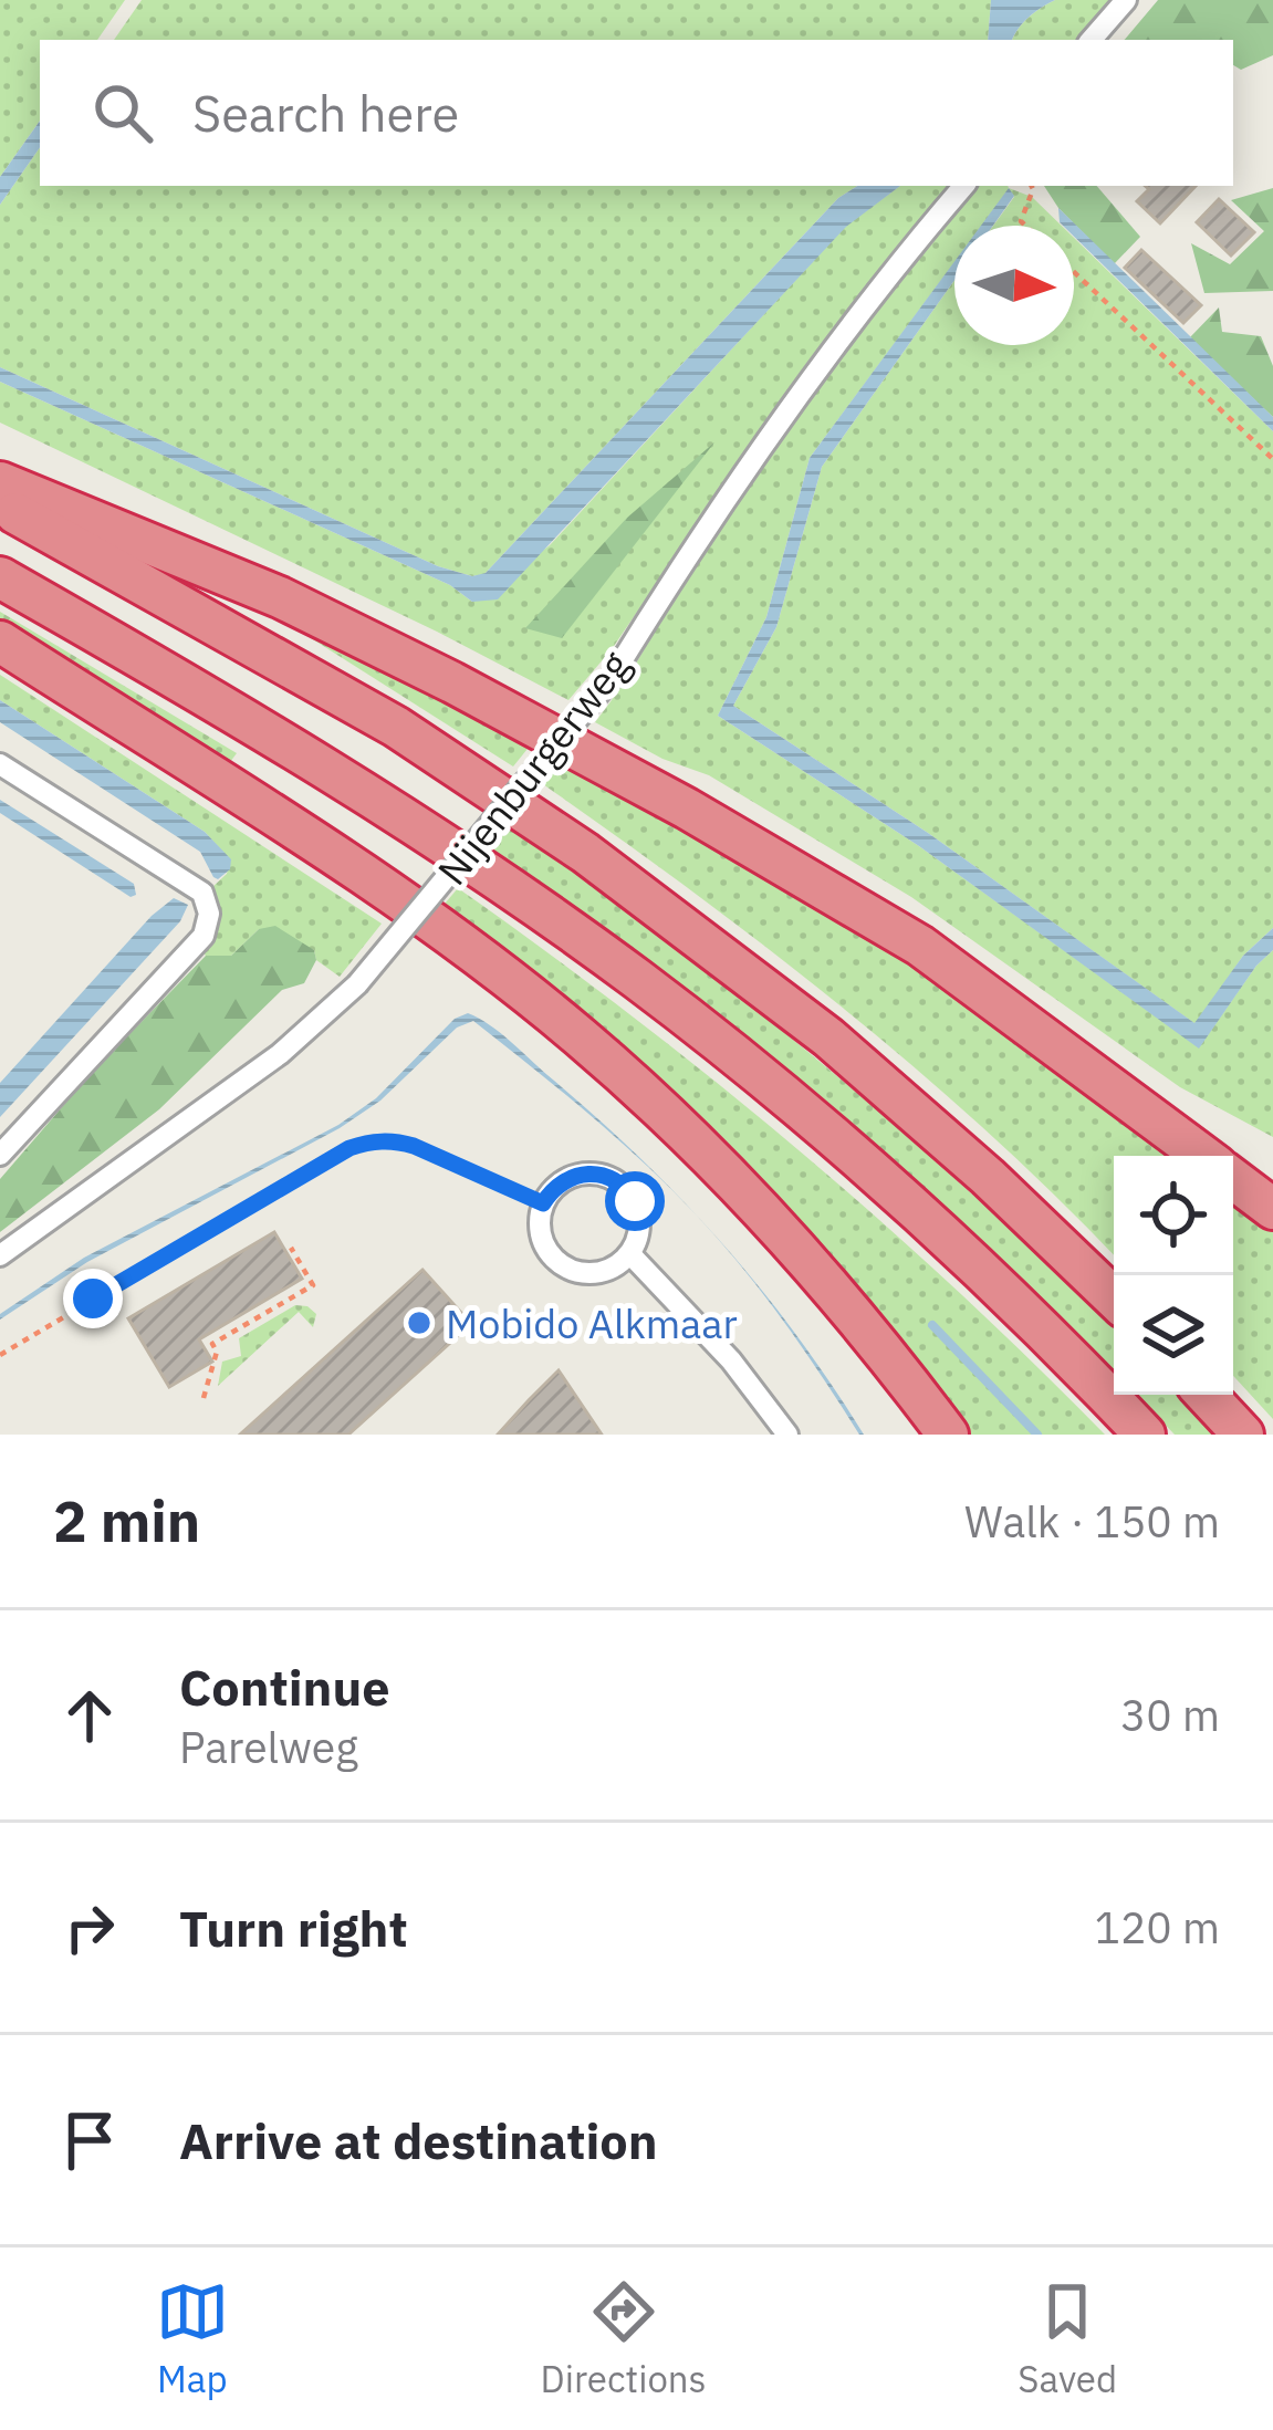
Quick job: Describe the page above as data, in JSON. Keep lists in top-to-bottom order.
{
  "streets": {
    "street": ["Nijenburgerweg"]
  },
  "places": ["Mobido Alkmaar"],
  "north": "right",
  "page": {
    "search": "Search here",
    "heading": ["2 min", "Walk · 150 m"],
    "list": [
      ["Continue", "Parelweg", "30 m"],
      ["Turn right", "120 m"],
      "Arrive at destination"
    ],
    "nav": ["Map", "Directions", "Saved"]
  }
}
